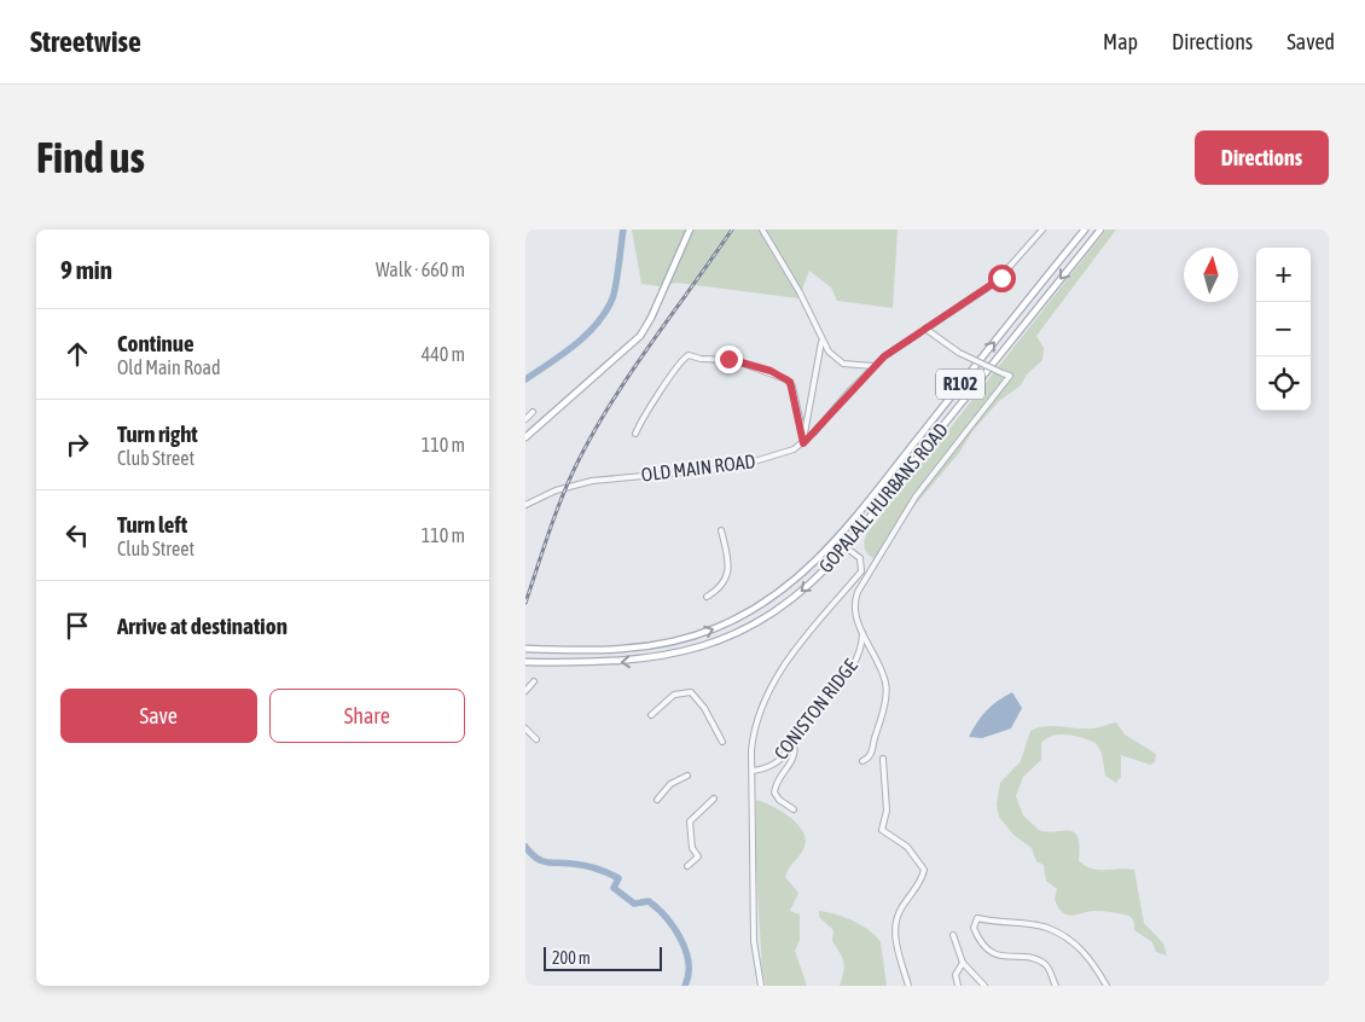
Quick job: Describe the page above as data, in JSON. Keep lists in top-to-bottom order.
{
  "streets": {
    "main road": ["R102", "GOPALALL HURBANS ROAD"],
    "street": ["OLD MAIN ROAD", "CONISTON RIDGE"]
  },
  "scale_bar": "200 m",
  "north": "top",
  "page": {
    "header": "Streetwise",
    "nav": ["Map", "Directions", "Saved"],
    "buttons": [
      "Directions",
      ["Save", "Share"]
    ],
    "title": "Find us",
    "heading": ["9 min", "Walk · 660 m"],
    "map_buttons": ["+", "−"],
    "list": [
      ["Continue", "Old Main Road", "440 m"],
      ["Turn right", "Club Street", "110 m"],
      ["Turn left", "Club Street", "110 m"],
      "Arrive at destination"
    ],
    "scale": "200 m"
  }
}
